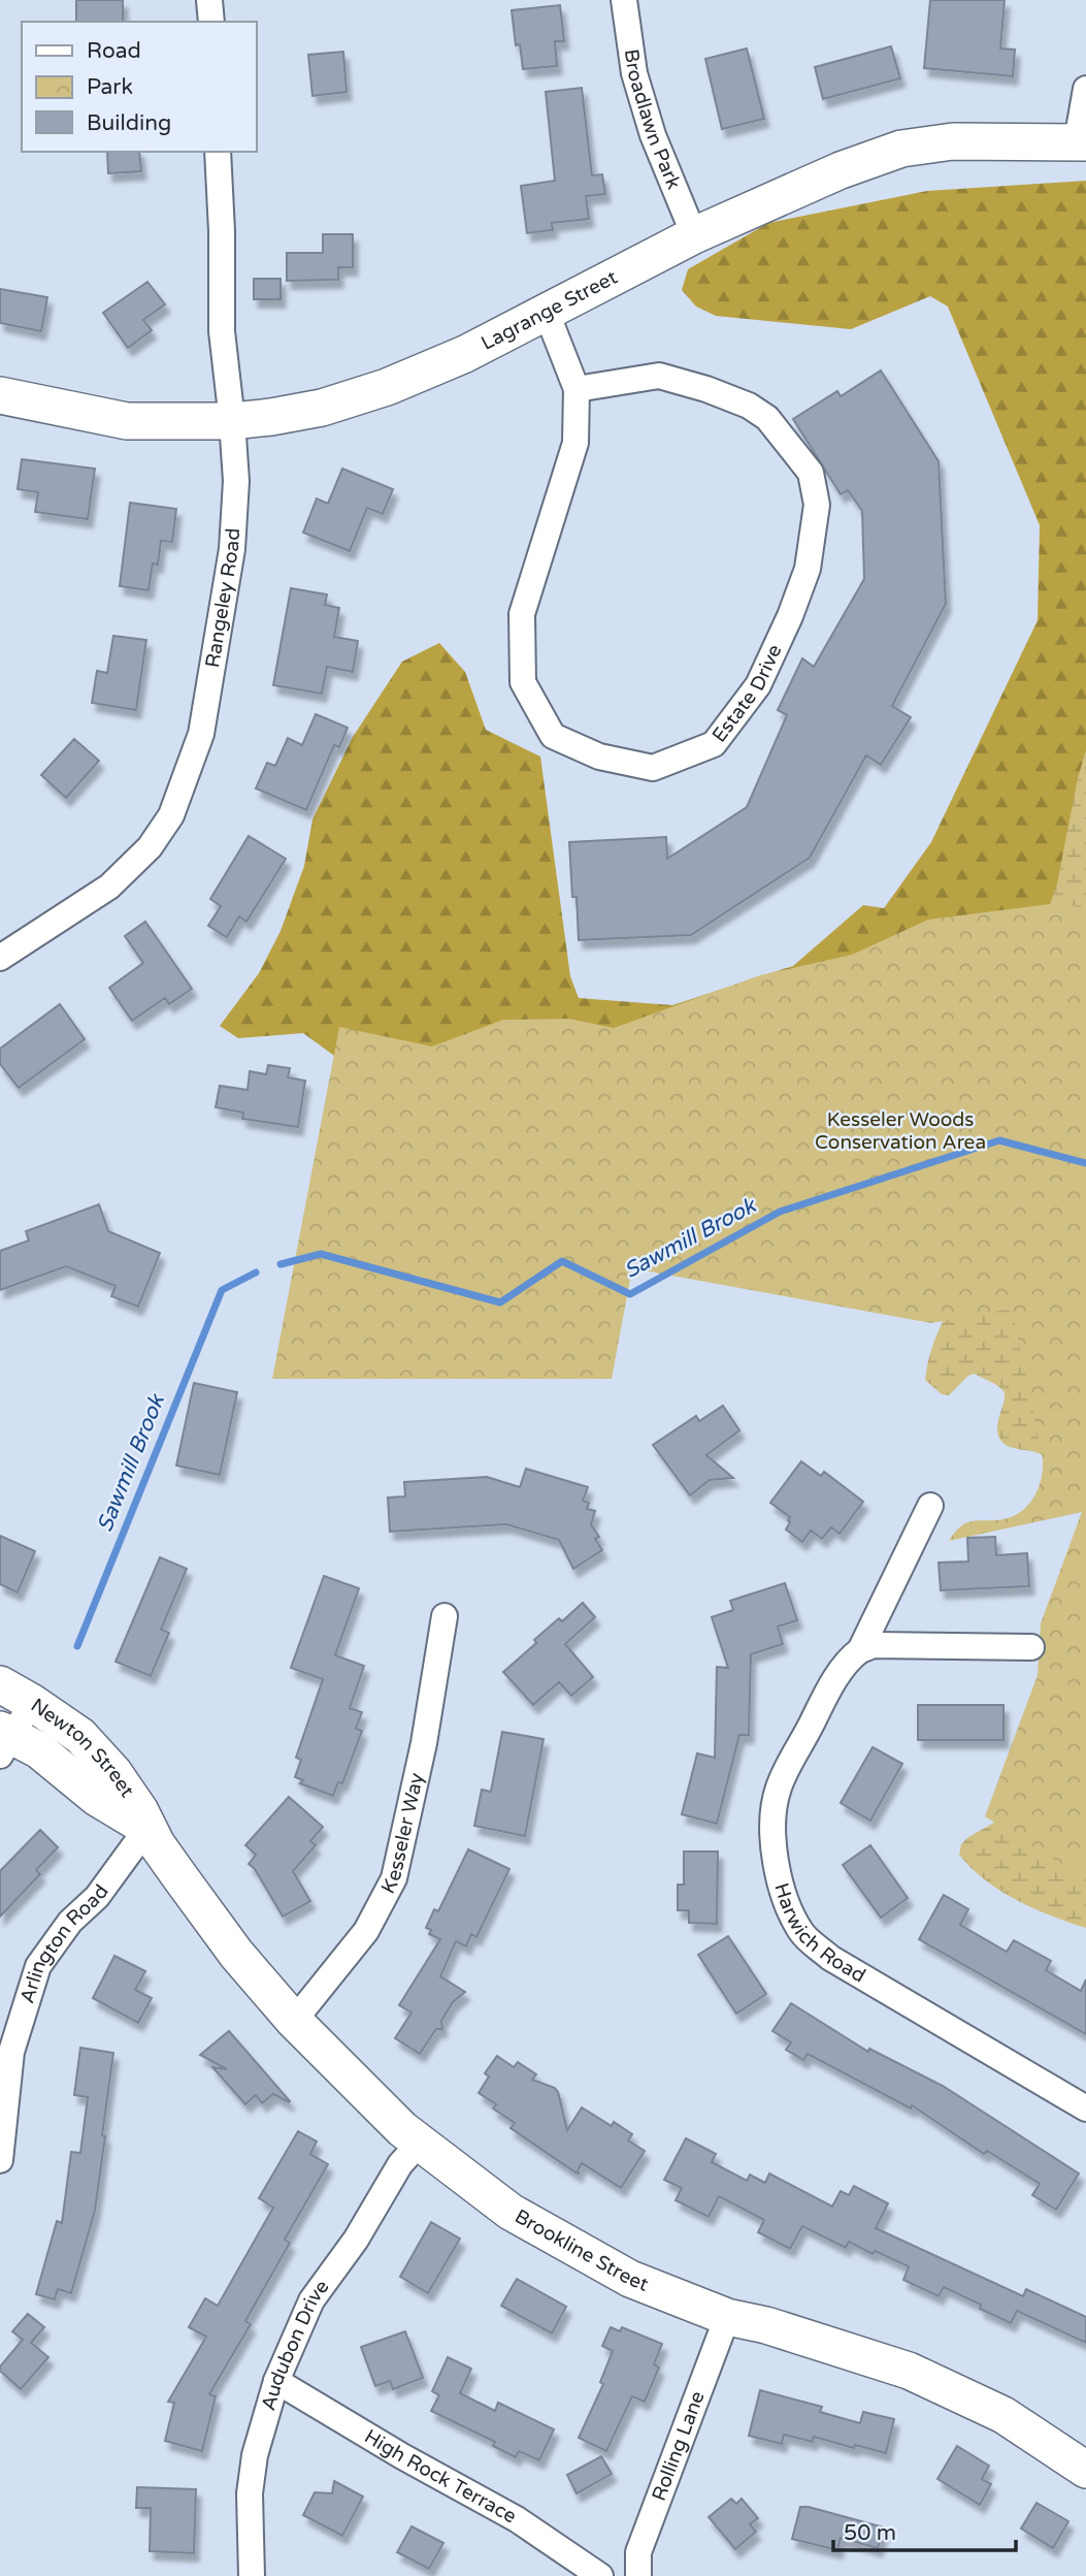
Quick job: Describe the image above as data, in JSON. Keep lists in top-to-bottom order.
{
  "streets": {
    "main road": ["Lagrange Street", "Newton Street", "Brookline Street"],
    "street": [
      "Broadlawn Park",
      "Rangeley Road",
      "Estate Drive",
      "Kesseler Way",
      "Harwich Road",
      "Arlington Road",
      "Audubon Drive",
      "Rolling Lane",
      "High Rock Terrace"
    ]
  },
  "crossings": [
    ["Broadlawn Park", "Lagrange Street"],
    ["Lagrange Street", "Rangeley Road"],
    ["Lagrange Street", "Estate Drive"],
    ["Newton Street", "Arlington Road"],
    ["Newton Street", "Brookline Street"],
    ["Kesseler Way", "Brookline Street"],
    ["Brookline Street", "Audubon Drive"],
    ["Brookline Street", "Rolling Lane"],
    ["Audubon Drive", "High Rock Terrace"]
  ],
  "water": ["Sawmill Brook"],
  "parks": ["Kesseler Woods Conservation Area"],
  "legend": ["Road", "Park", "Building"],
  "scale_bar": "50 m"
}
